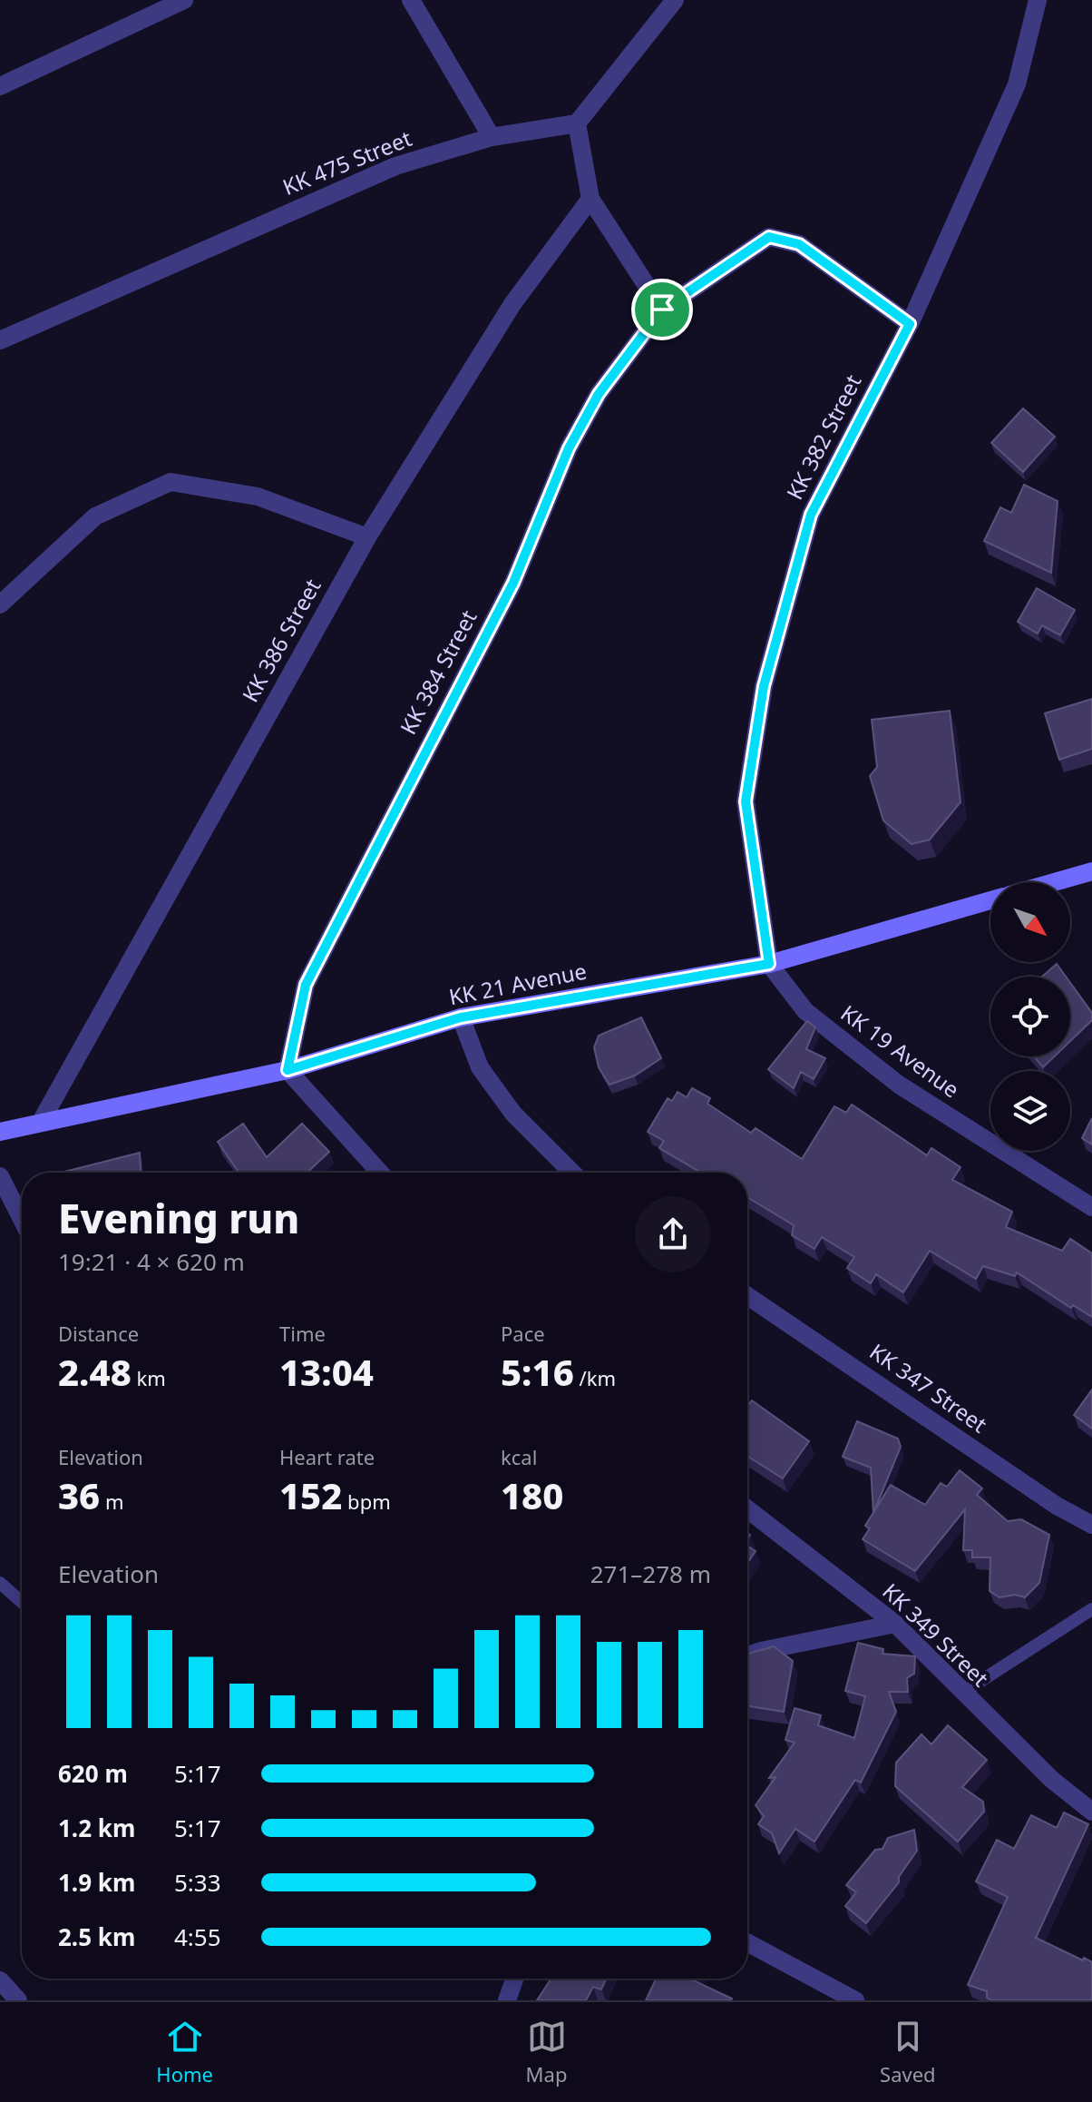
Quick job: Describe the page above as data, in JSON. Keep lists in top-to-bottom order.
{
  "streets": {
    "main road": ["KK 21 Avenue"],
    "street": [
      "KK 475 Street",
      "KK 382 Street",
      "KK 386 Street",
      "KK 384 Street",
      "KK 19 Avenue",
      "KK 347 Street",
      "KK 349 Street"
    ]
  },
  "crossings": [
    ["KK 382 Street", "KK 384 Street"],
    ["KK 382 Street", "KK 21 Avenue"],
    ["KK 382 Street", "KK 19 Avenue"],
    ["KK 386 Street", "KK 21 Avenue"],
    ["KK 384 Street", "KK 21 Avenue"],
    ["KK 21 Avenue", "KK 19 Avenue"]
  ],
  "north": "bottom right",
  "page": {
    "heading": ["Evening run", "19:21 · 4 × 620 m"],
    "stats": [
      ["Distance", "2.48 km"],
      ["Time", "13:04"],
      ["Pace", "5:16 /km"],
      ["Elevation", "36 m"],
      ["Heart rate", "152 bpm"],
      ["kcal", "180"]
    ],
    "chart": ["Elevation", "271–278 m"],
    "list": [
      {
        "name": "620 m",
        "note": "5:17"
      },
      {
        "name": "1.2 km",
        "note": "5:17"
      },
      {
        "name": "1.9 km",
        "note": "5:33"
      },
      {
        "name": "2.5 km",
        "note": "4:55"
      }
    ],
    "tabs": ["Home", "Map", "Saved"]
  }
}
